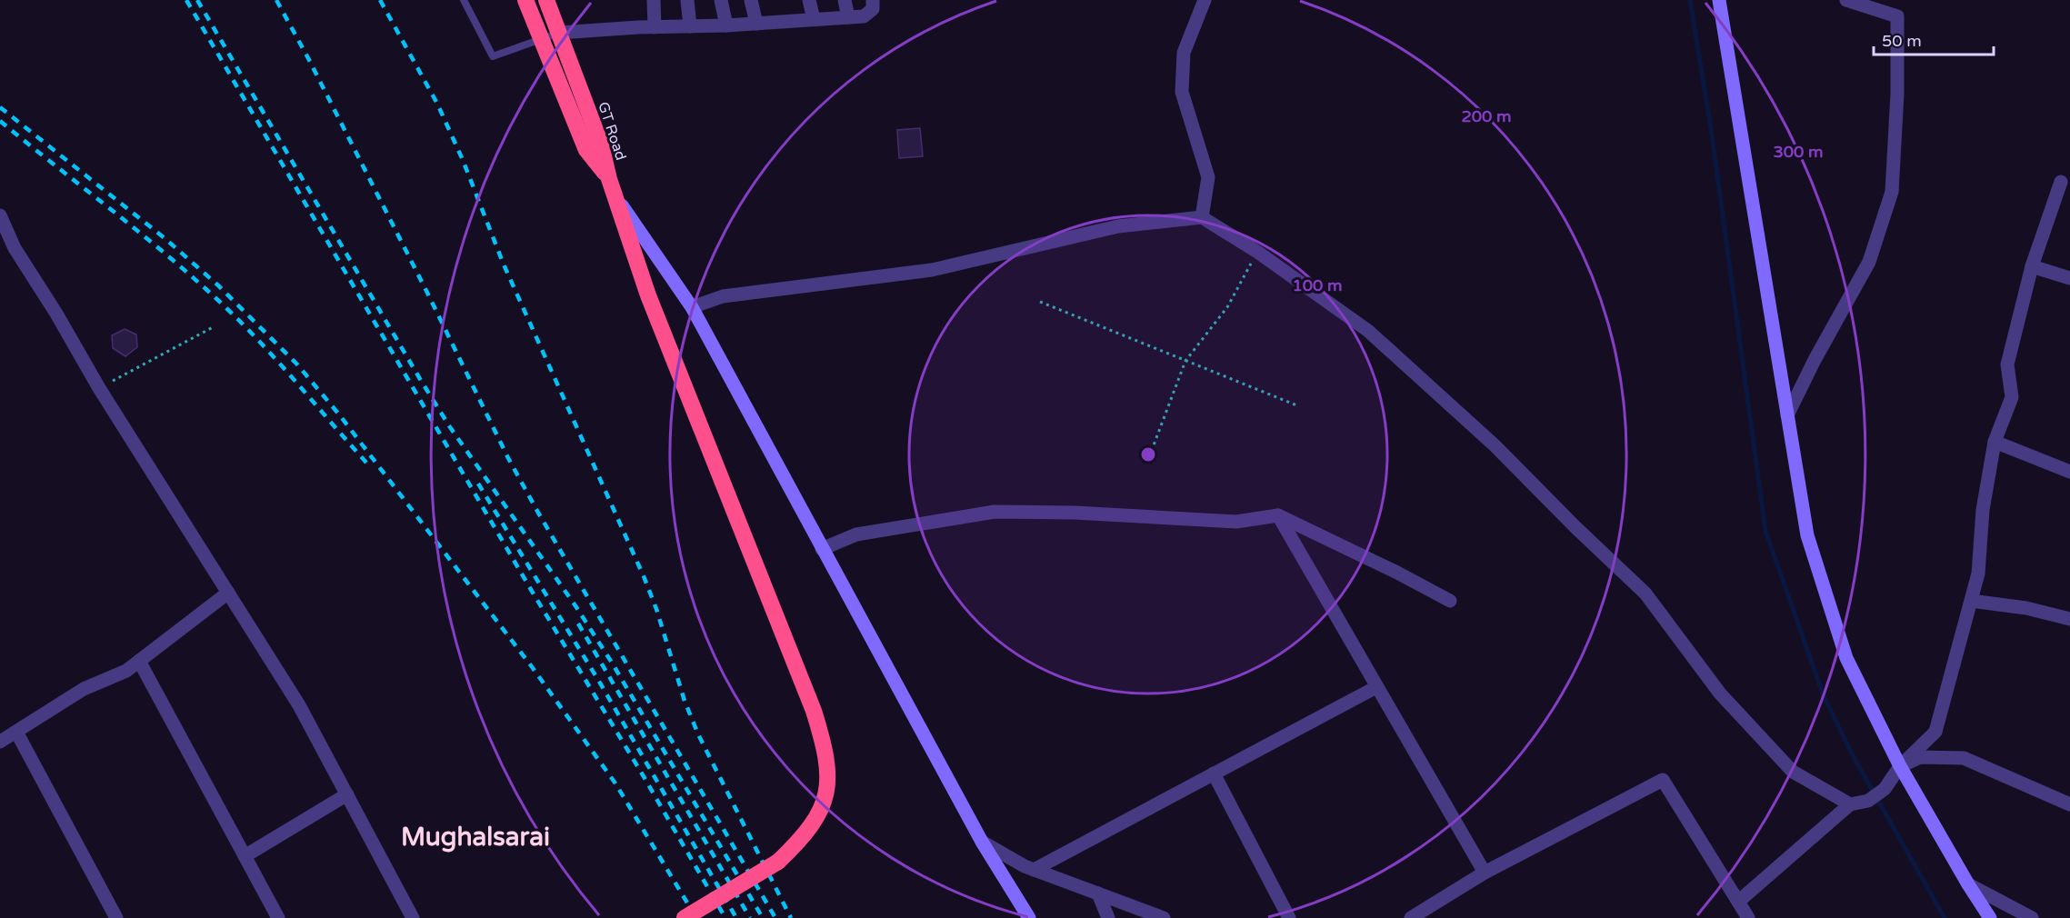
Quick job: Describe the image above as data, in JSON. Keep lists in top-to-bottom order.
{
  "streets": {
    "highway": ["GT Road"]
  },
  "districts": ["Mughalsarai"],
  "scale_bar": "50 m",
  "rings": ["200 m", "300 m", "100 m"]
}
